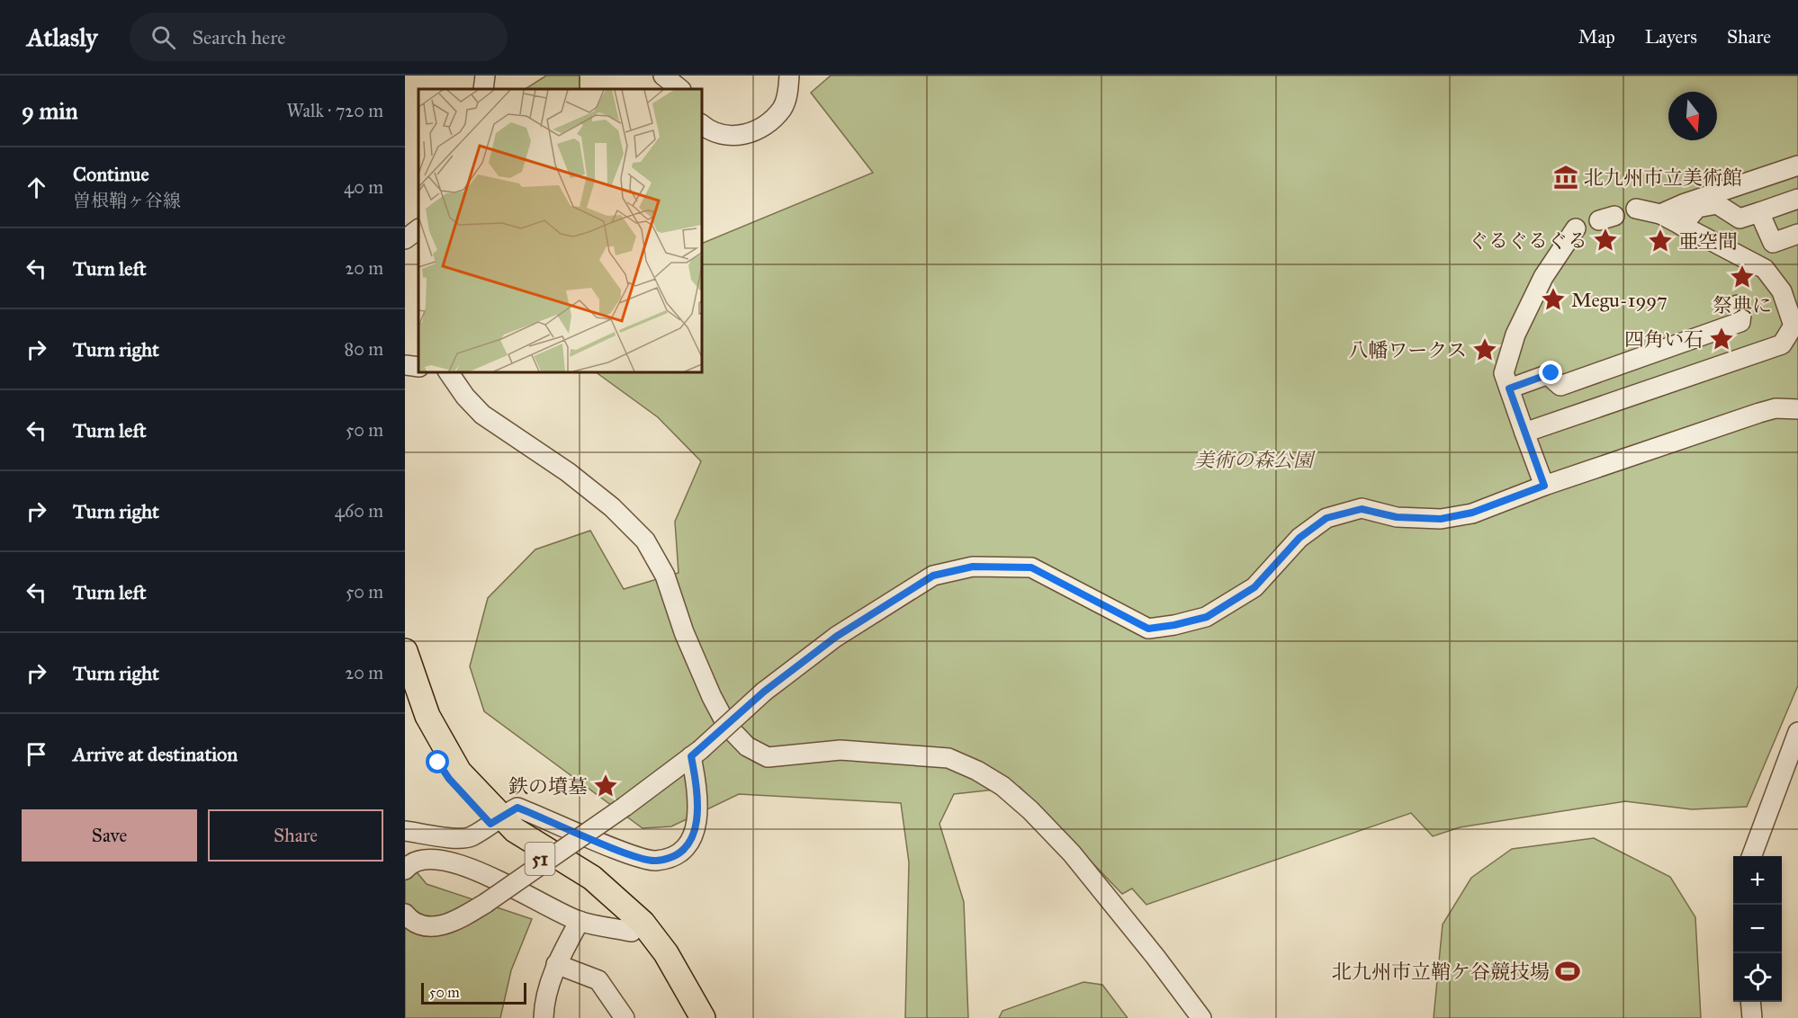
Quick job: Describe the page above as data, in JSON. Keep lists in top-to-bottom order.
{
  "streets": {
    "main road": ["51"]
  },
  "parks": ["美術の森公園"],
  "places": {
    "museum": ["北九州市立美術館"],
    "place": [
      "ぐるぐるぐる",
      "亜空間",
      "祭典に",
      "Megu-1997",
      "四角い石",
      "八幡ワークス",
      "鉄の墳墓"
    ],
    "sports": ["北九州市立鞘ケ谷競技場"]
  },
  "scale_bar": "50 m",
  "north": "bottom",
  "page": {
    "header": "Atlasly",
    "search": "Search here",
    "nav": ["Map", "Layers", "Share"],
    "heading": ["9 min", "Walk · 720 m"],
    "list": [
      ["Continue", "曽根鞘ヶ谷線", "40 m"],
      ["Turn left", "20 m"],
      ["Turn right", "80 m"],
      ["Turn left", "50 m"],
      ["Turn right", "460 m"],
      ["Turn left", "50 m"],
      ["Turn right", "20 m"],
      "Arrive at destination"
    ],
    "buttons": ["Save", "Share"],
    "map_buttons": ["+", "−"],
    "scale": "50 m"
  }
}
